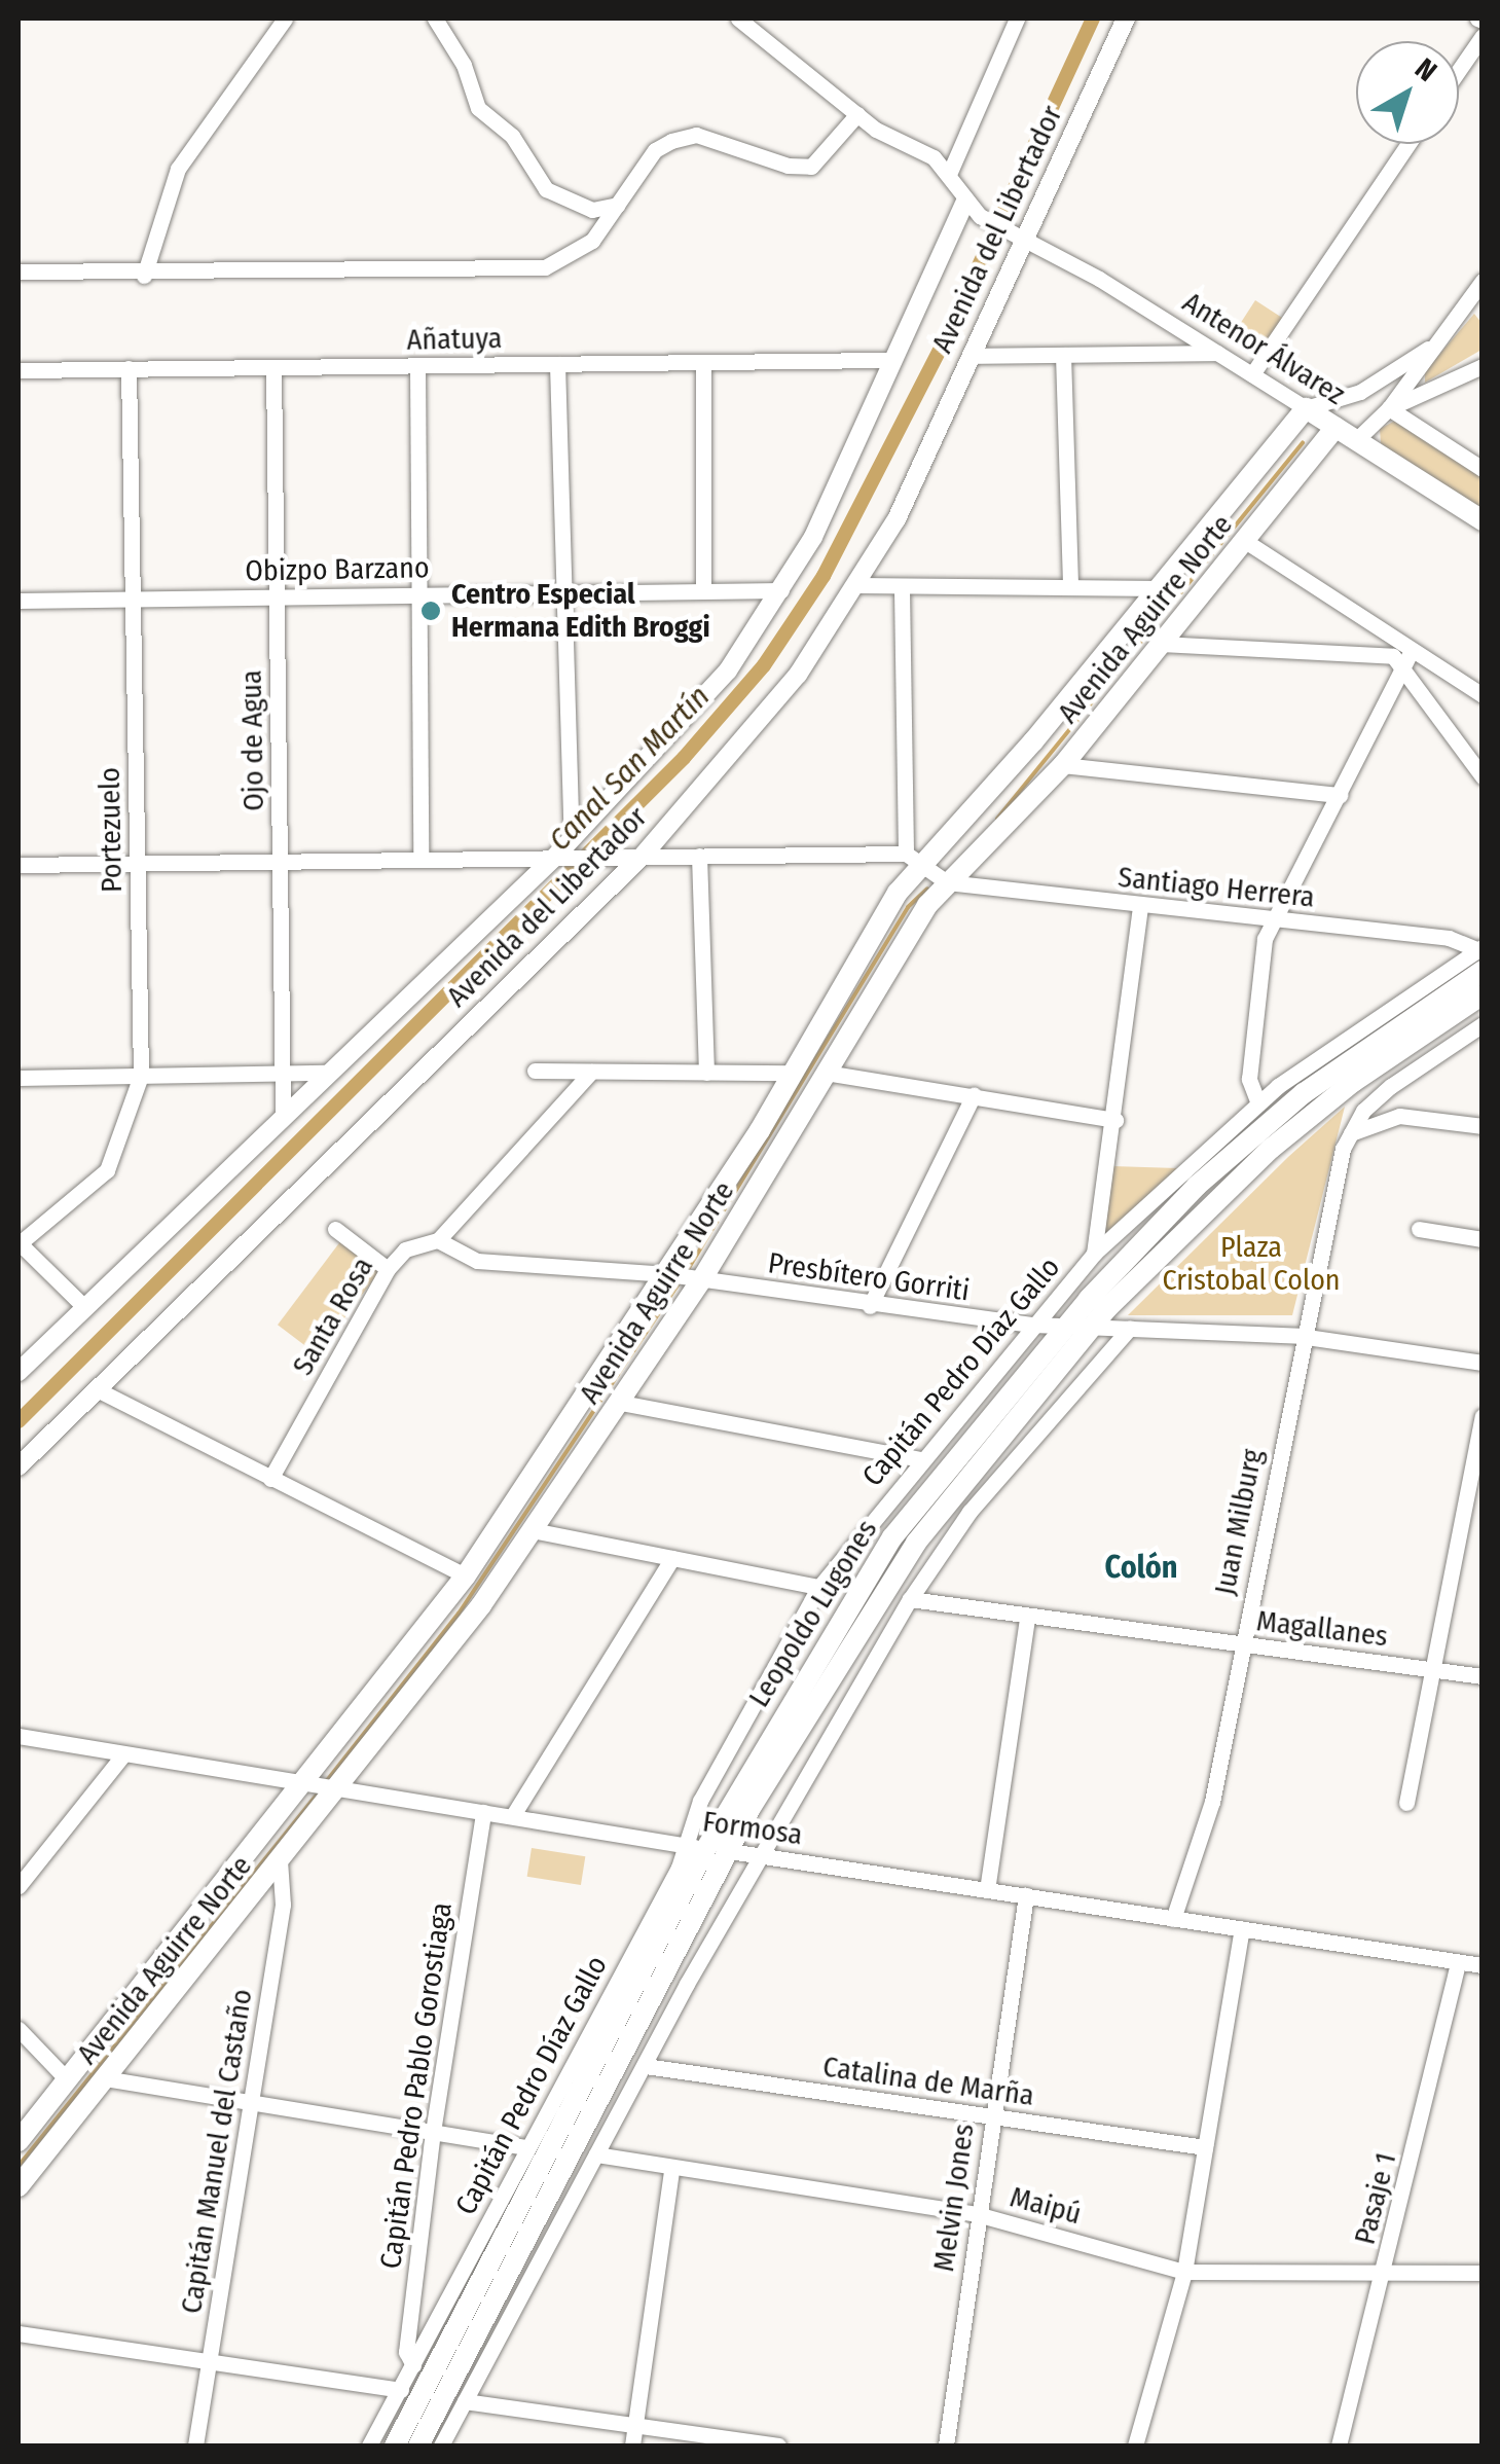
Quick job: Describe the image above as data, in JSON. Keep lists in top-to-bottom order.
{
  "streets": {
    "main road": ["Antenor Álvarez", "Avenida Aguirre Norte", "Leopoldo Lugones"],
    "street": [
      "Avenida del Libertador",
      "Añatuya",
      "Obizpo Barzano",
      "Ojo de Agua",
      "Portezuelo",
      "Santiago Herrera",
      "Presbítero Gorriti",
      "Santa Rosa",
      "Capitán Pedro Díaz Gallo",
      "Juan Milburg",
      "Magallanes",
      "Formosa",
      "Catalina de Marña",
      "Capitán Pedro Pablo Gorostiaga",
      "Capitán Manuel del Castaño",
      "Melvin Jones",
      "Pasaje 1",
      "Maipú"
    ]
  },
  "crossings": [
    ["Avenida del Libertador", "Añatuya"],
    ["Avenida del Libertador", "Antenor Álvarez"],
    ["Avenida del Libertador", "Obizpo Barzano"],
    ["Avenida del Libertador", "Ojo de Agua"],
    ["Añatuya", "Ojo de Agua"],
    ["Añatuya", "Portezuelo"],
    ["Antenor Álvarez", "Avenida Aguirre Norte"],
    ["Obizpo Barzano", "Ojo de Agua"],
    ["Obizpo Barzano", "Portezuelo"],
    ["Avenida Aguirre Norte", "Santiago Herrera"],
    ["Avenida Aguirre Norte", "Presbítero Gorriti"],
    ["Avenida Aguirre Norte", "Formosa"],
    ["Avenida Aguirre Norte", "Capitán Manuel del Castaño"],
    ["Santiago Herrera", "Capitán Pedro Díaz Gallo"],
    ["Santiago Herrera", "Leopoldo Lugones"],
    ["Presbítero Gorriti", "Santa Rosa"],
    ["Presbítero Gorriti", "Capitán Pedro Díaz Gallo"],
    ["Presbítero Gorriti", "Juan Milburg"],
    ["Presbítero Gorriti", "Leopoldo Lugones"],
    ["Capitán Pedro Díaz Gallo", "Leopoldo Lugones"],
    ["Capitán Pedro Díaz Gallo", "Formosa"],
    ["Capitán Pedro Díaz Gallo", "Capitán Pedro Pablo Gorostiaga"],
    ["Juan Milburg", "Magallanes"],
    ["Juan Milburg", "Formosa"],
    ["Leopoldo Lugones", "Formosa"],
    ["Formosa", "Capitán Pedro Pablo Gorostiaga"],
    ["Formosa", "Melvin Jones"],
    ["Formosa", "Pasaje 1"],
    ["Catalina de Marña", "Melvin Jones"],
    ["Melvin Jones", "Maipú"],
    ["Pasaje 1", "Maipú"]
  ],
  "districts": ["Colón"],
  "water": ["Canal San Martín"],
  "parks": ["Plaza Cristobal Colon"],
  "places": ["Centro Especial Hermana Edith Broggi"],
  "north": "top right"
}
